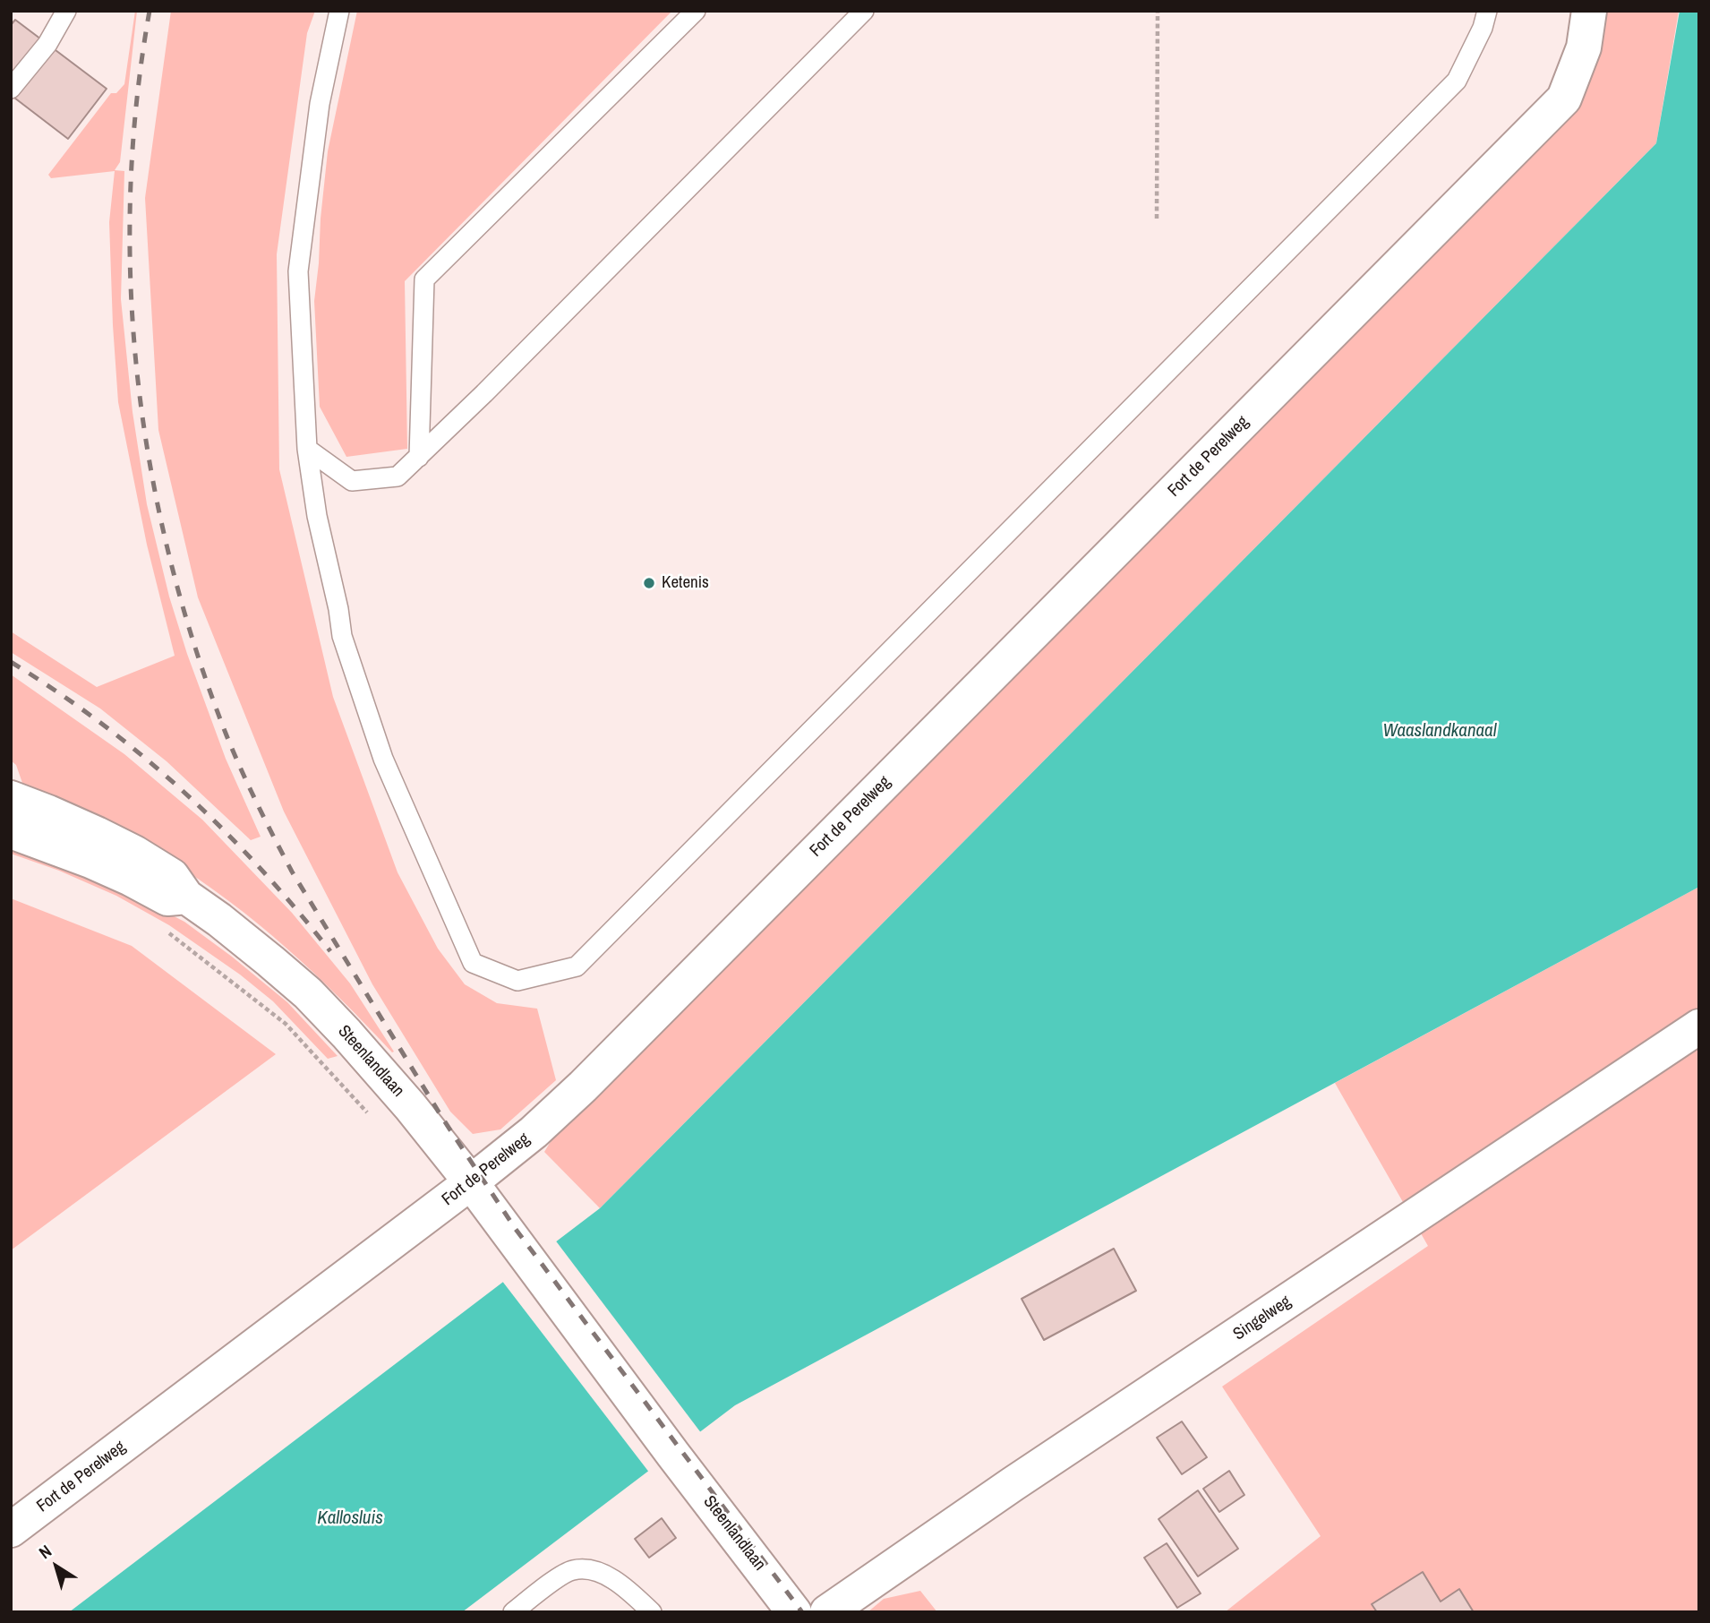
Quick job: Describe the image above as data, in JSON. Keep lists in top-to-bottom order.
{
  "streets": {
    "street": ["Fort de Perelweg", "Steenlandlaan", "Singelweg"]
  },
  "crossings": [
    ["Fort de Perelweg", "Steenlandlaan"]
  ],
  "water": ["Waaslandkanaal", "Kallosluis"],
  "places": ["Ketenis"],
  "north": "top left"
}
